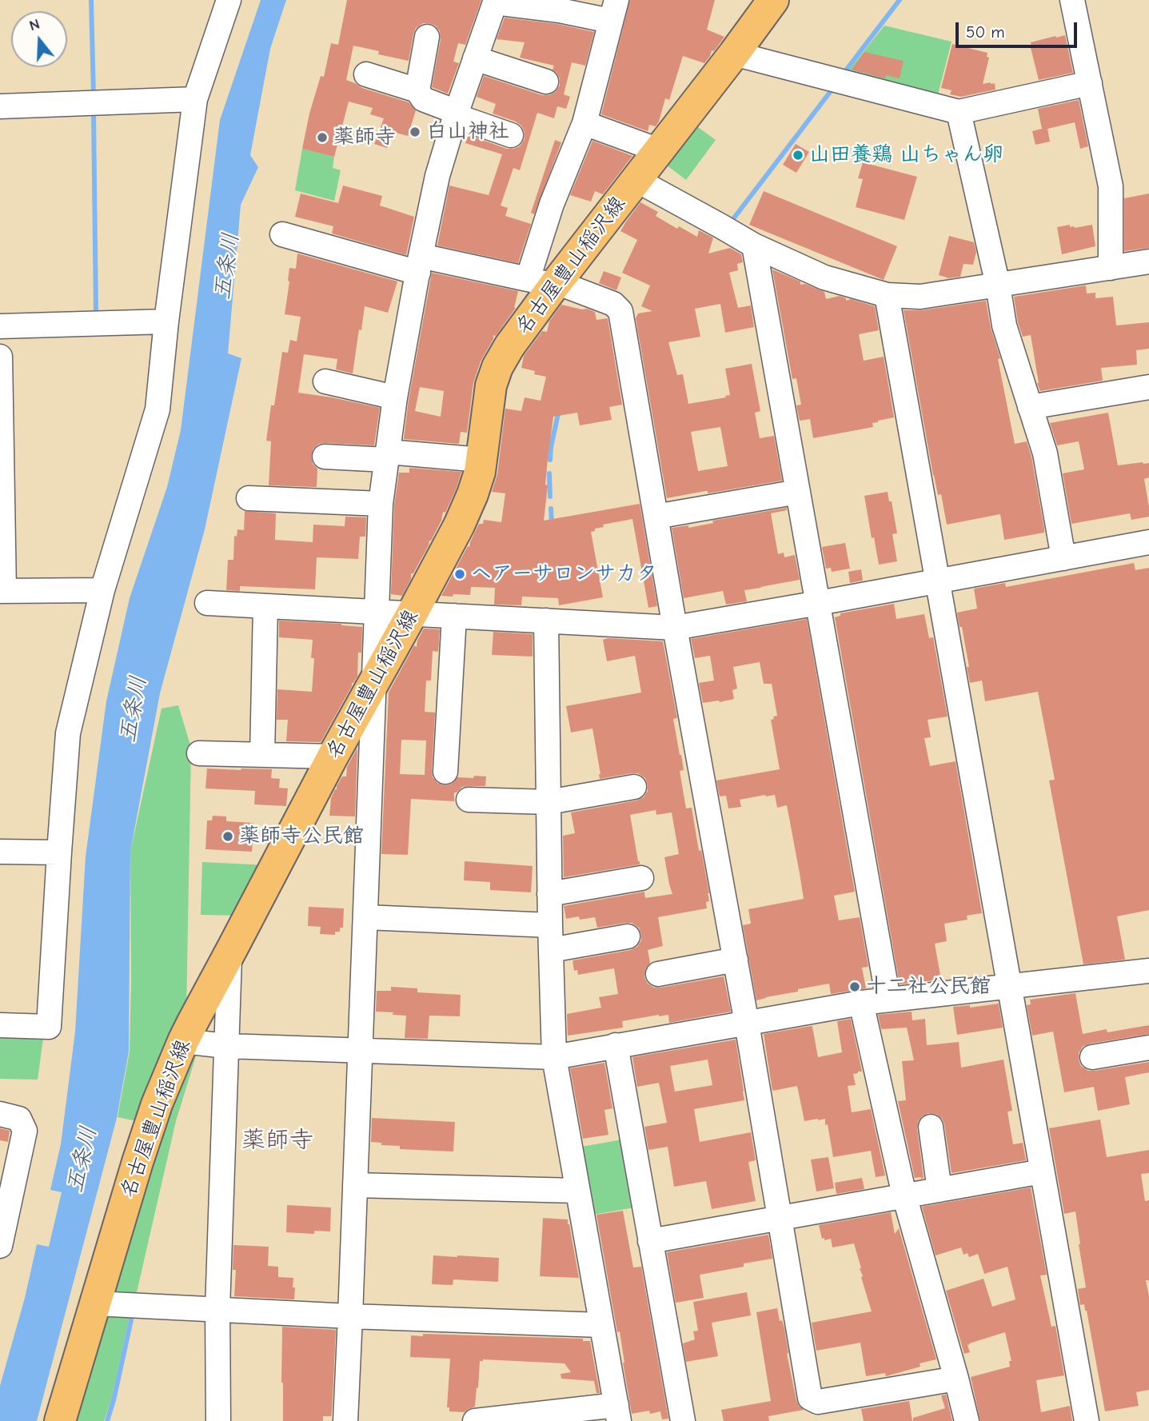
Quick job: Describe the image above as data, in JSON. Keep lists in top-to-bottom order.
{
  "streets": {
    "main road": ["名古屋豊山稲沢線"]
  },
  "districts": ["薬師寺"],
  "water": ["五条川"],
  "places": [
    "白山神社",
    "薬師寺",
    "山田養鶏 山ちゃん卵",
    "ヘアーサロンサカタ",
    "薬師寺公民館",
    "十二社公民館"
  ],
  "scale_bar": "50 m",
  "north": "top"
}
